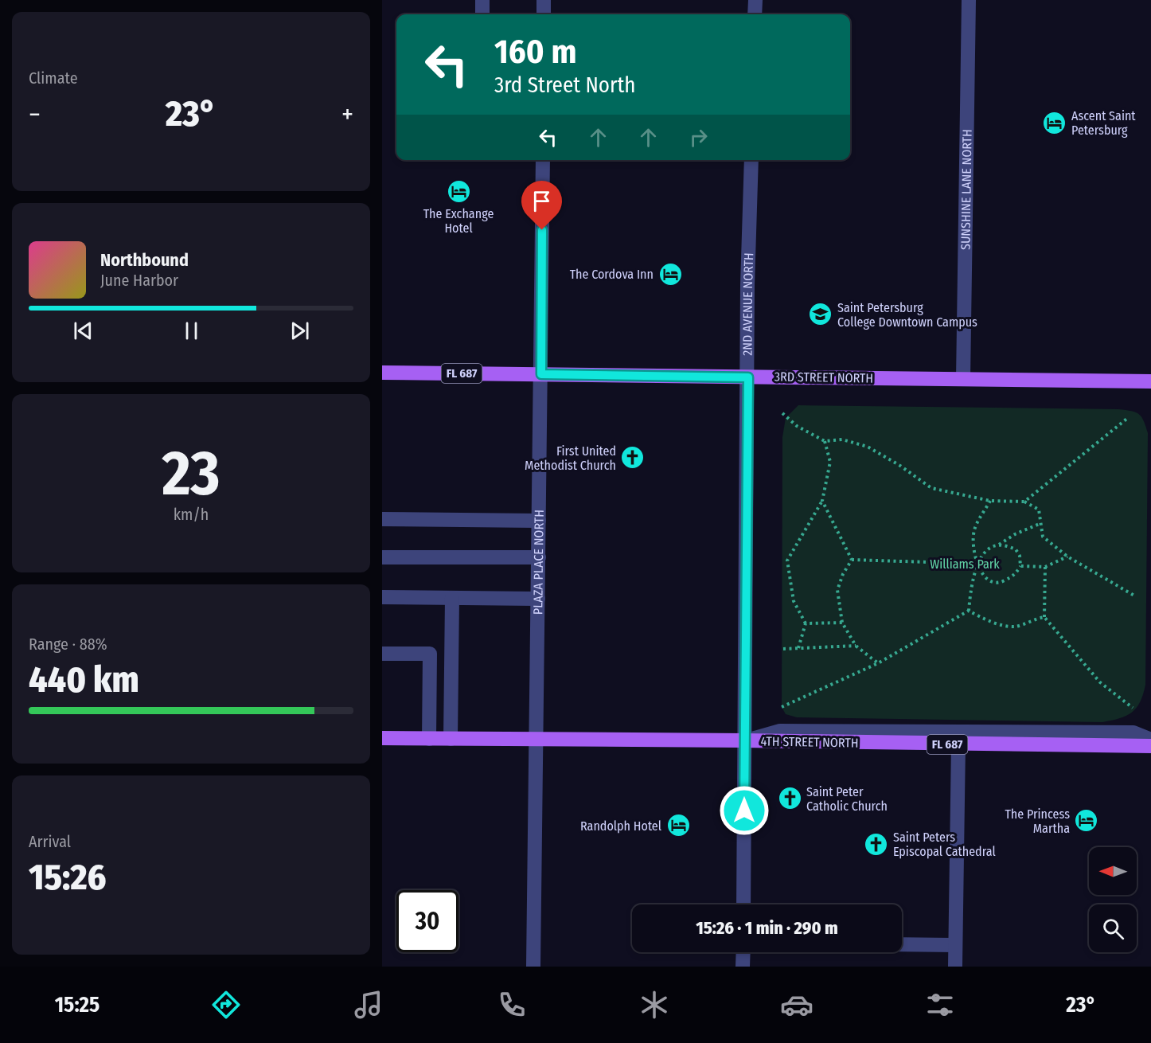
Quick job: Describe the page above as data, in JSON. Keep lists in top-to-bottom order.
{
  "streets": {
    "main road": ["FL 687", "3RD STREET NORTH", "4TH STREET NORTH"],
    "street": ["SUNSHINE LANE NORTH", "2ND AVENUE NORTH", "PLAZA PLACE NORTH"]
  },
  "crossings": [
    ["SUNSHINE LANE NORTH", "3RD STREET NORTH"],
    ["2ND AVENUE NORTH", "3RD STREET NORTH"],
    ["2ND AVENUE NORTH", "4TH STREET NORTH"],
    ["3RD STREET NORTH", "PLAZA PLACE NORTH"],
    ["PLAZA PLACE NORTH", "4TH STREET NORTH"]
  ],
  "parks": ["Williams Park"],
  "places": {
    "hotel": [
      "Ascent Saint Petersburg",
      "The Exchange Hotel",
      "The Cordova Inn",
      "The Princess Martha",
      "Randolph Hotel"
    ],
    "school or university": ["Saint Petersburg College Downtown Campus"],
    "church": ["First United Methodist Church", "Saint Peter Catholic Church", "Saint Peters Episcopal Cathedral"]
  },
  "north": "left",
  "page": {
    "tile": [
      "Climate",
      ["23", "km/h"],
      ["Range · 88%", "440 km"],
      ["Arrival", "15:26"]
    ],
    "turn": ["160 m", "3rd Street North"],
    "heat": ["−", "23°", "+"],
    "song": ["Northbound", "June Harbor"],
    "limit": "30",
    "trip": "15:26 · 1 min · 290 m",
    "tabs": ["15:25", "23°"]
  }
}
